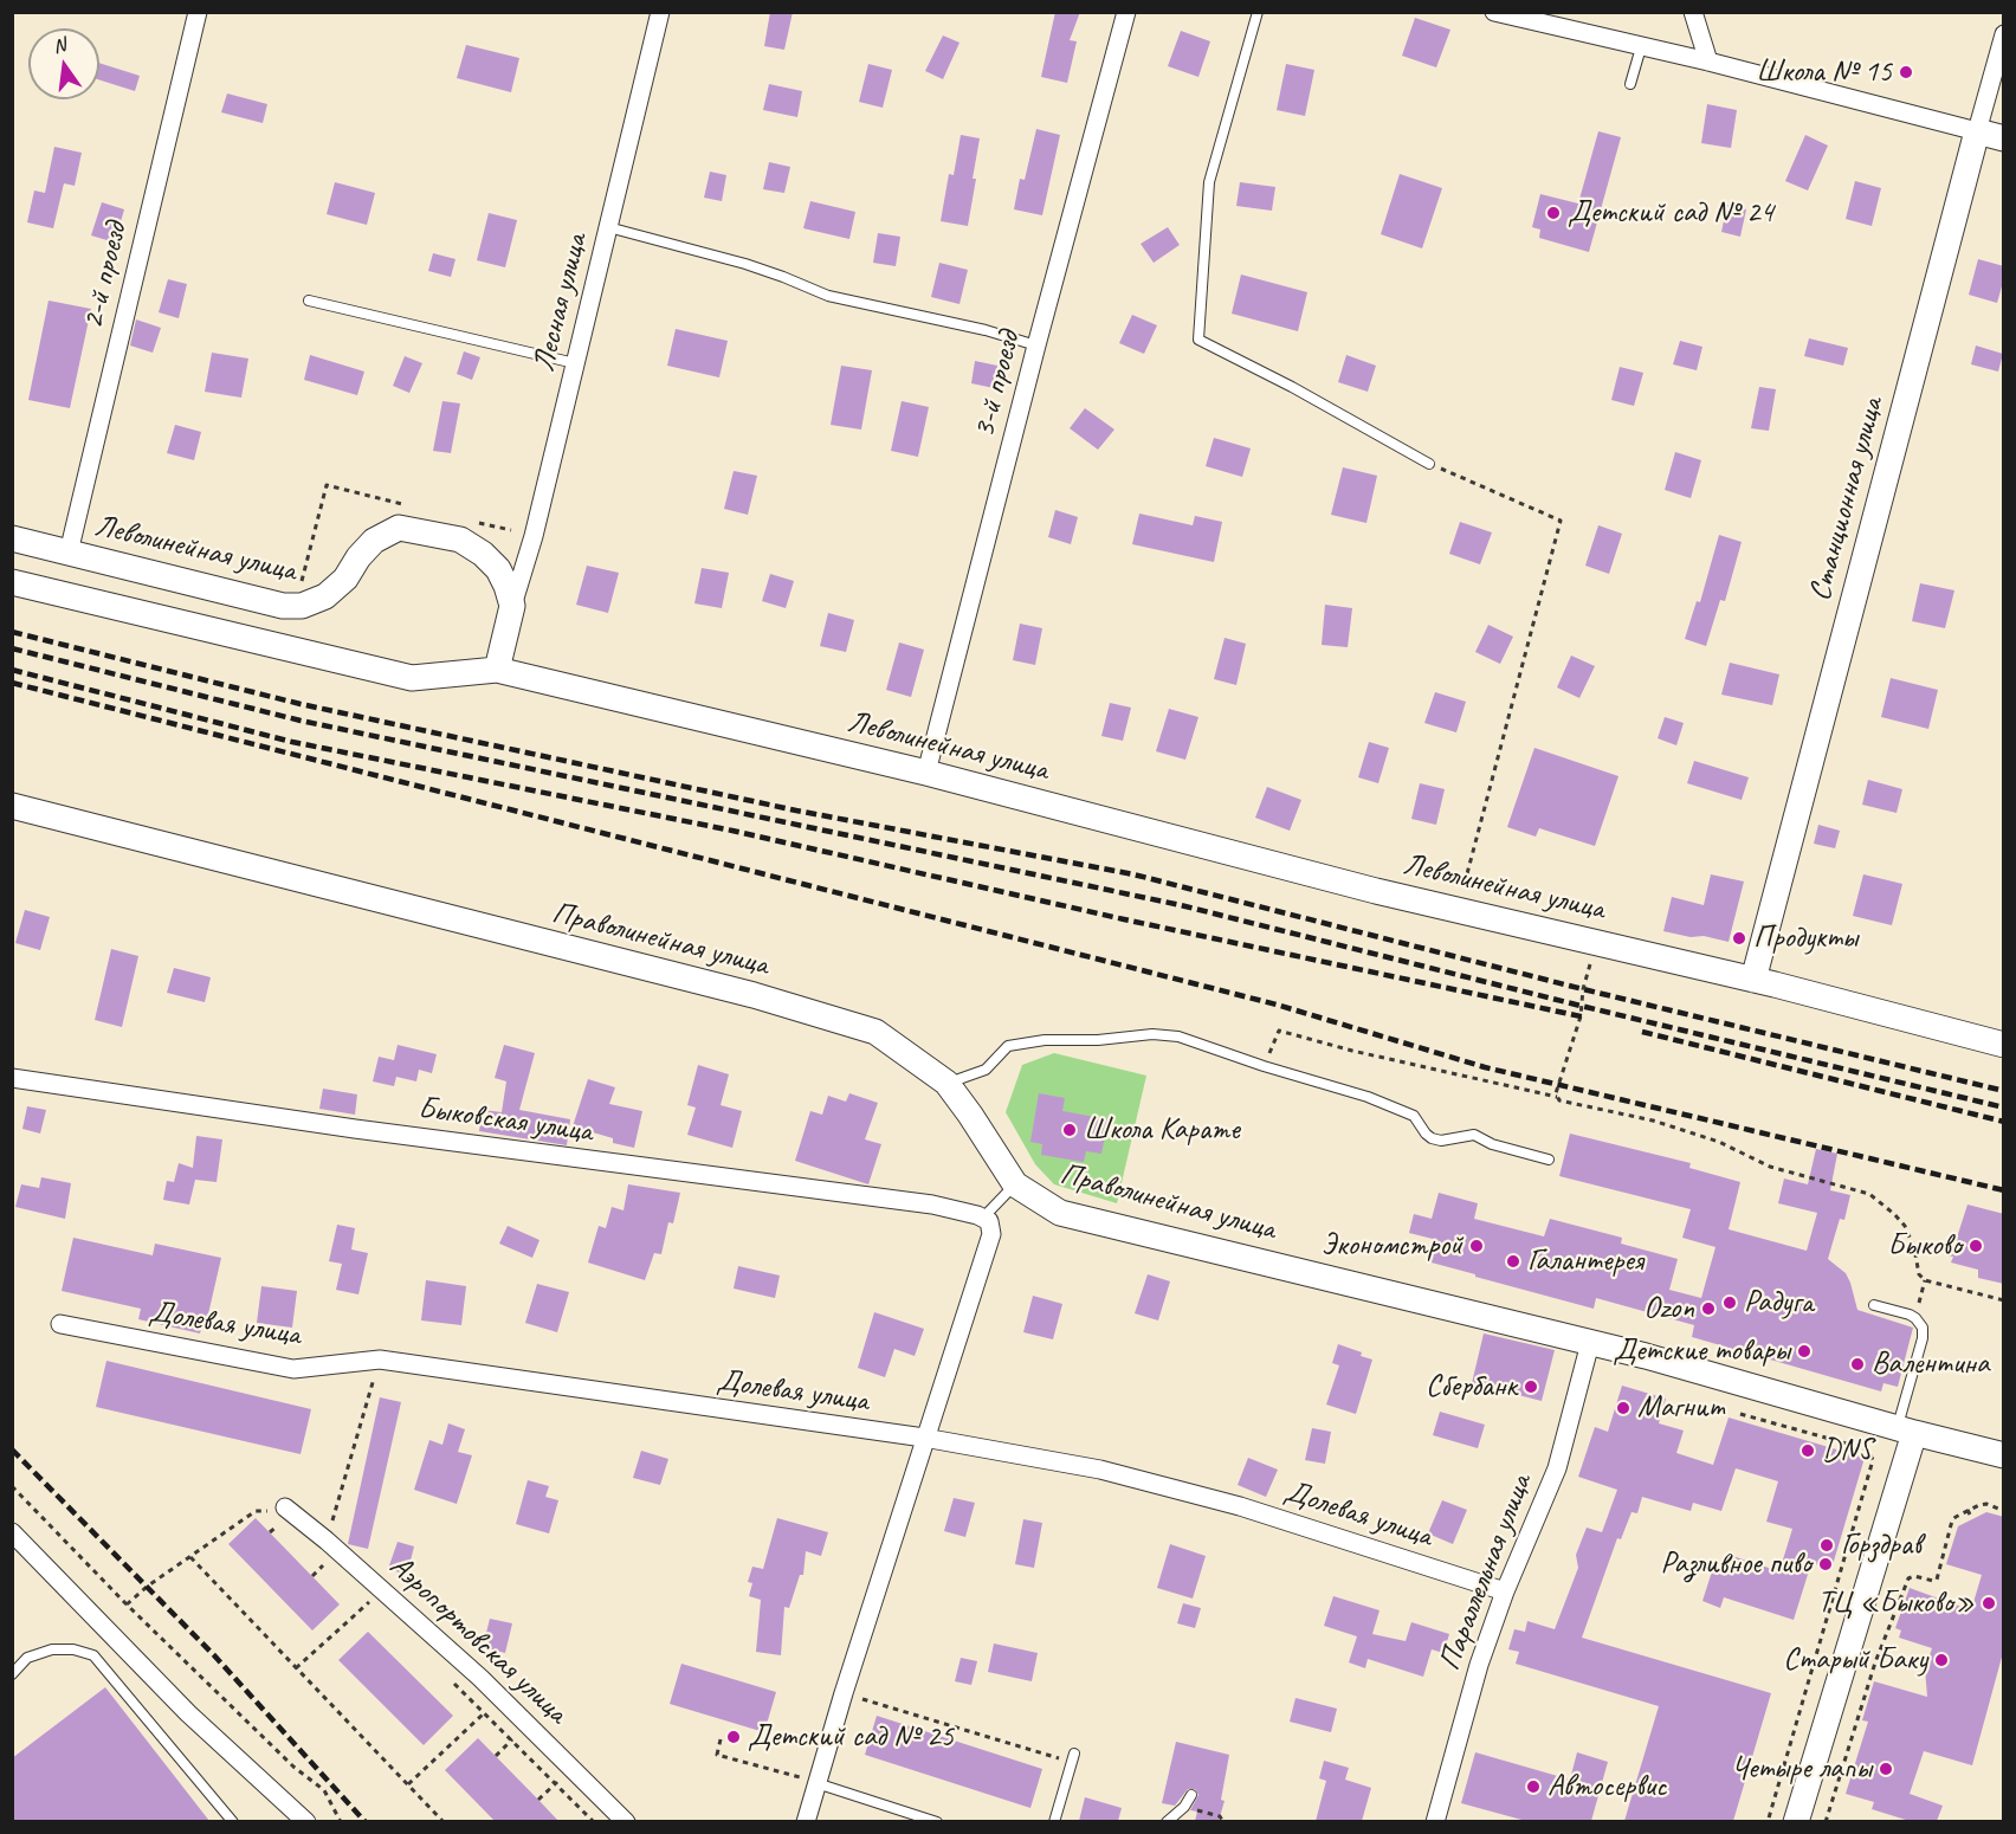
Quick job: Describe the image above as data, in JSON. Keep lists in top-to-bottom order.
{
  "streets": {
    "main road": ["Станционная улица", "Леволинейная улица", "Праволинейная улица"],
    "street": [
      "2-й проезд",
      "Лесная улица",
      "3-й проезд",
      "Быковская улица",
      "Долевая улица",
      "Параллельная улица",
      "Аэропортовская улица"
    ]
  },
  "crossings": [
    ["2-й проезд", "Леволинейная улица"],
    ["Лесная улица", "Леволинейная улица"],
    ["3-й проезд", "Леволинейная улица"],
    ["Станционная улица", "Леволинейная улица"],
    ["Праволинейная улица", "Параллельная улица"],
    ["Долевая улица", "Параллельная улица"]
  ],
  "places": [
    "Школа № 15",
    "Детский сад № 24",
    "Продукты",
    "Школа Карате",
    "Экономстрой",
    "Быково",
    "Галантерея",
    "Радуга",
    "Ozon",
    "Детские товары",
    "Валентина",
    "Сбербанк",
    "Магнит",
    "DNS",
    "Горздрав",
    "Разливное пиво",
    "ТЦ «Быково»",
    "Старый Баку",
    "Детский сад № 25",
    "Четыре лапы",
    "Автосервис"
  ],
  "north": "top"
}
